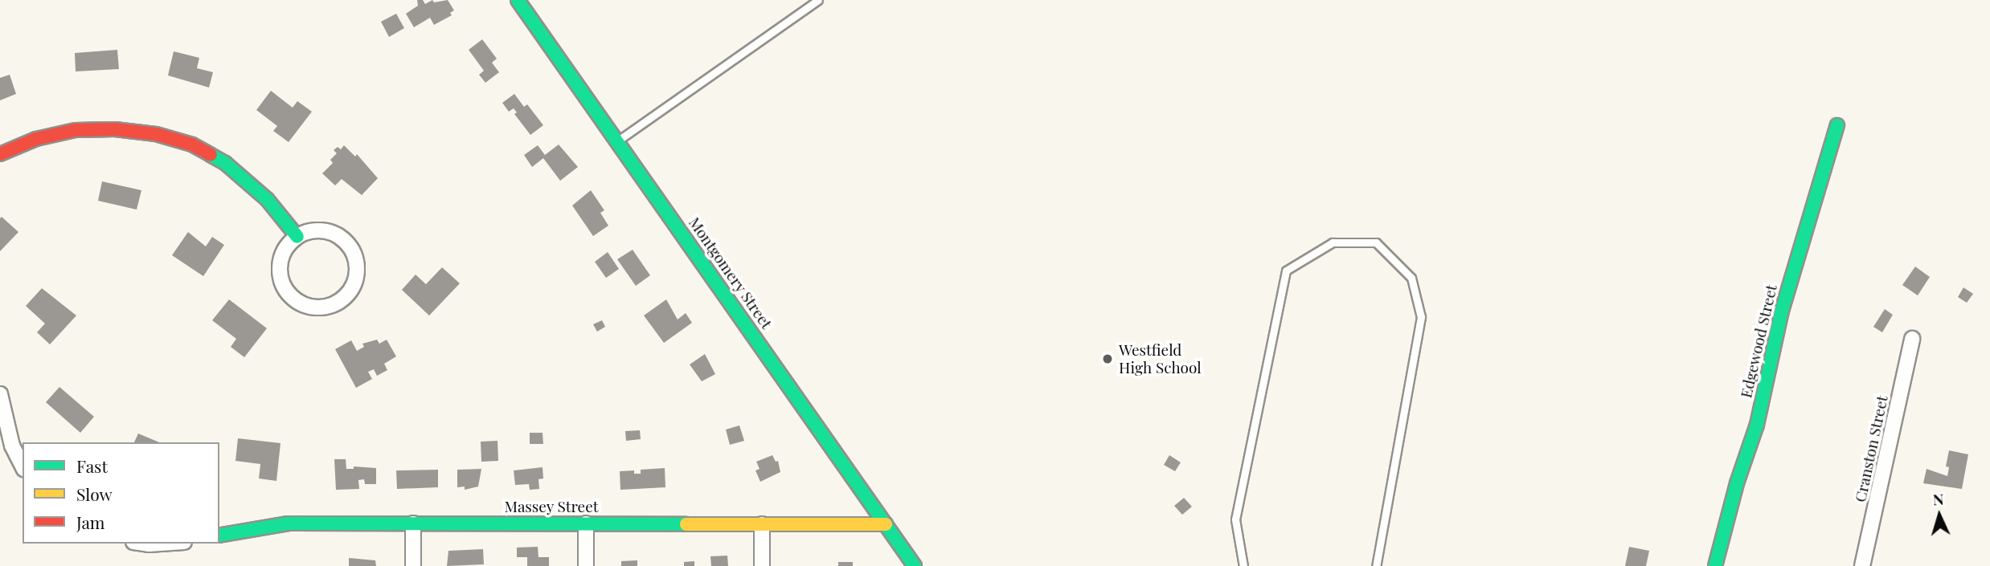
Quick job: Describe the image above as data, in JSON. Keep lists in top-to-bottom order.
{
  "streets": {
    "street": [
      "Montgomery Street",
      "Edgewood Street",
      "Cranston Street",
      "Massey Street"
    ]
  },
  "crossings": [
    ["Montgomery Street", "Massey Street"]
  ],
  "places": ["Westfield High School"],
  "legend": ["Fast", "Slow", "Jam"],
  "north": "top"
}
